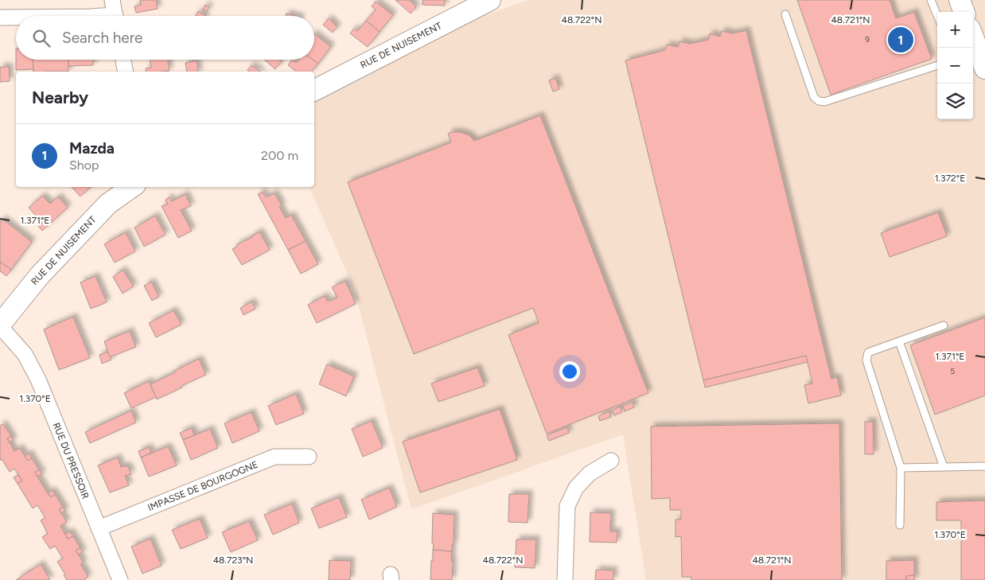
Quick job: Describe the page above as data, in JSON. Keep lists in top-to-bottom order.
{
  "streets": {
    "street": ["RUE DE NUISEMENT", "RUE DU PRESSOIR", "IMPASSE DE BOURGOGNE"]
  },
  "crossings": [
    ["RUE DE NUISEMENT", "RUE DU PRESSOIR"],
    ["RUE DU PRESSOIR", "IMPASSE DE BOURGOGNE"]
  ],
  "house_numbers": ["9", "5"],
  "page": {
    "map_buttons": ["+", "−"],
    "search": "Search here",
    "pins": "1",
    "heading": "Nearby",
    "list": [
      {
        "mark": "1",
        "name": "Mazda",
        "note": "Shop",
        "value": "200 m"
      }
    ]
  },
  "coordinates": [
    "48.722°N",
    "48.721°N",
    "1.372°E",
    "1.371°E",
    "1.370°E",
    "48.723°N"
  ]
}
